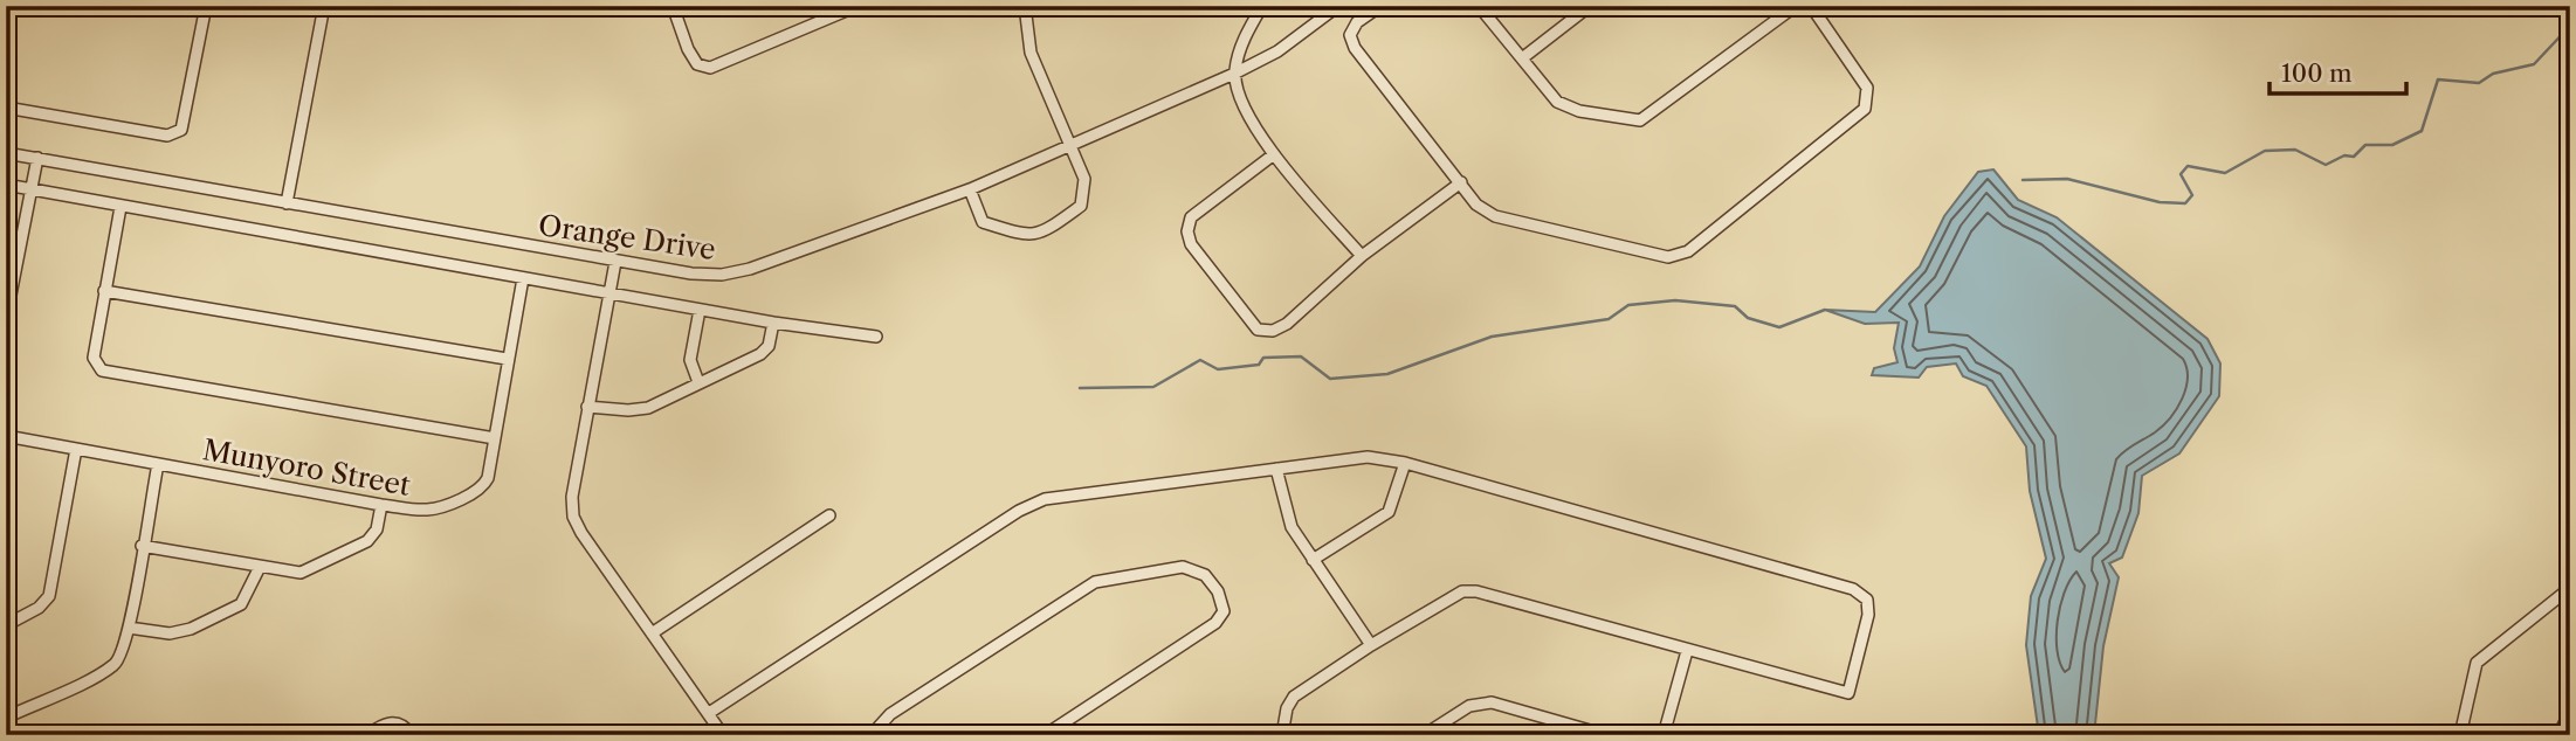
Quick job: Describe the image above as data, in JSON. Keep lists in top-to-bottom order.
{
  "streets": {
    "street": ["Orange Drive", "Munyoro Street"]
  },
  "scale_bar": "100 m"
}
